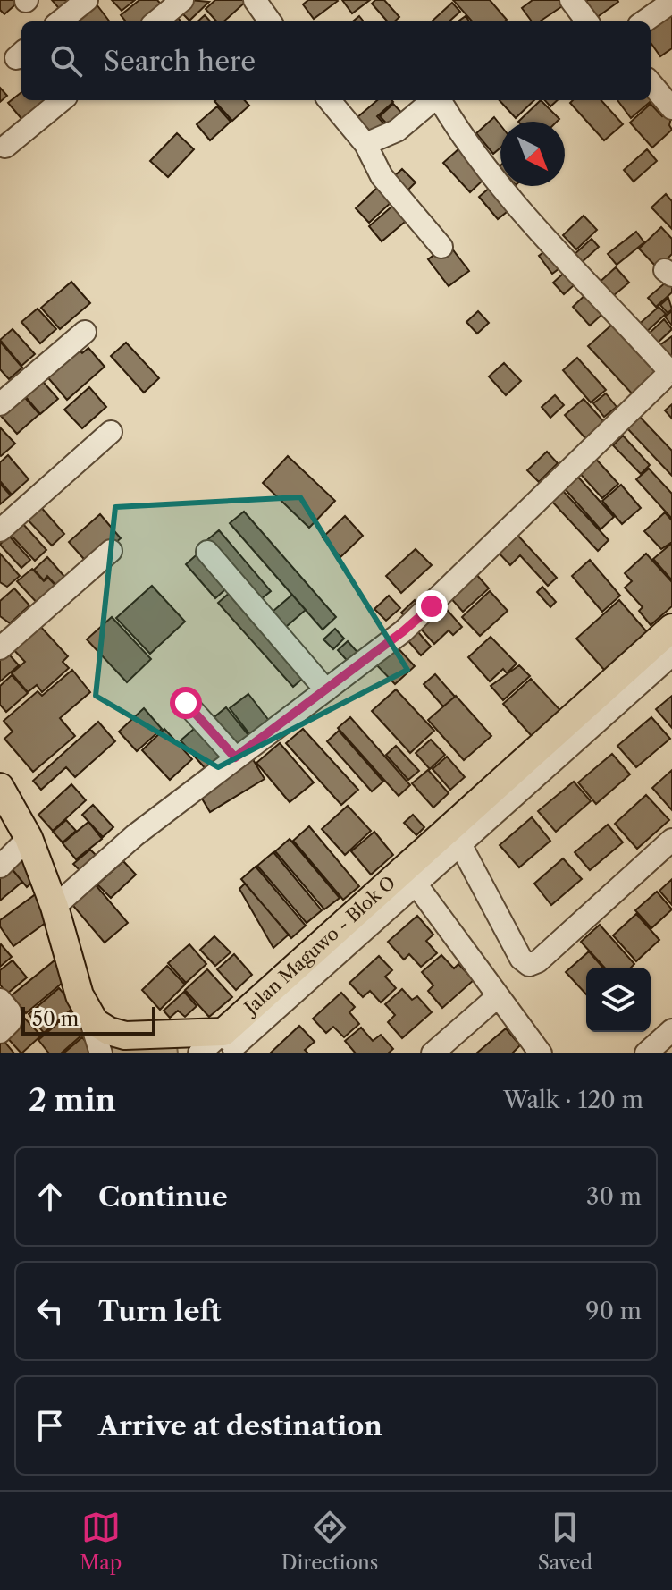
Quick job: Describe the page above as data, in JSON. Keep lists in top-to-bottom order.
{
  "streets": {
    "main road": ["Jalan Maguwo - Blok O"]
  },
  "scale_bar": "50 m",
  "north": "bottom right",
  "page": {
    "search": "Search here",
    "scale": "50 m",
    "heading": ["2 min", "Walk · 120 m"],
    "list": [
      ["Continue", "30 m"],
      ["Turn left", "90 m"],
      "Arrive at destination"
    ],
    "nav": ["Map", "Directions", "Saved"]
  }
}
